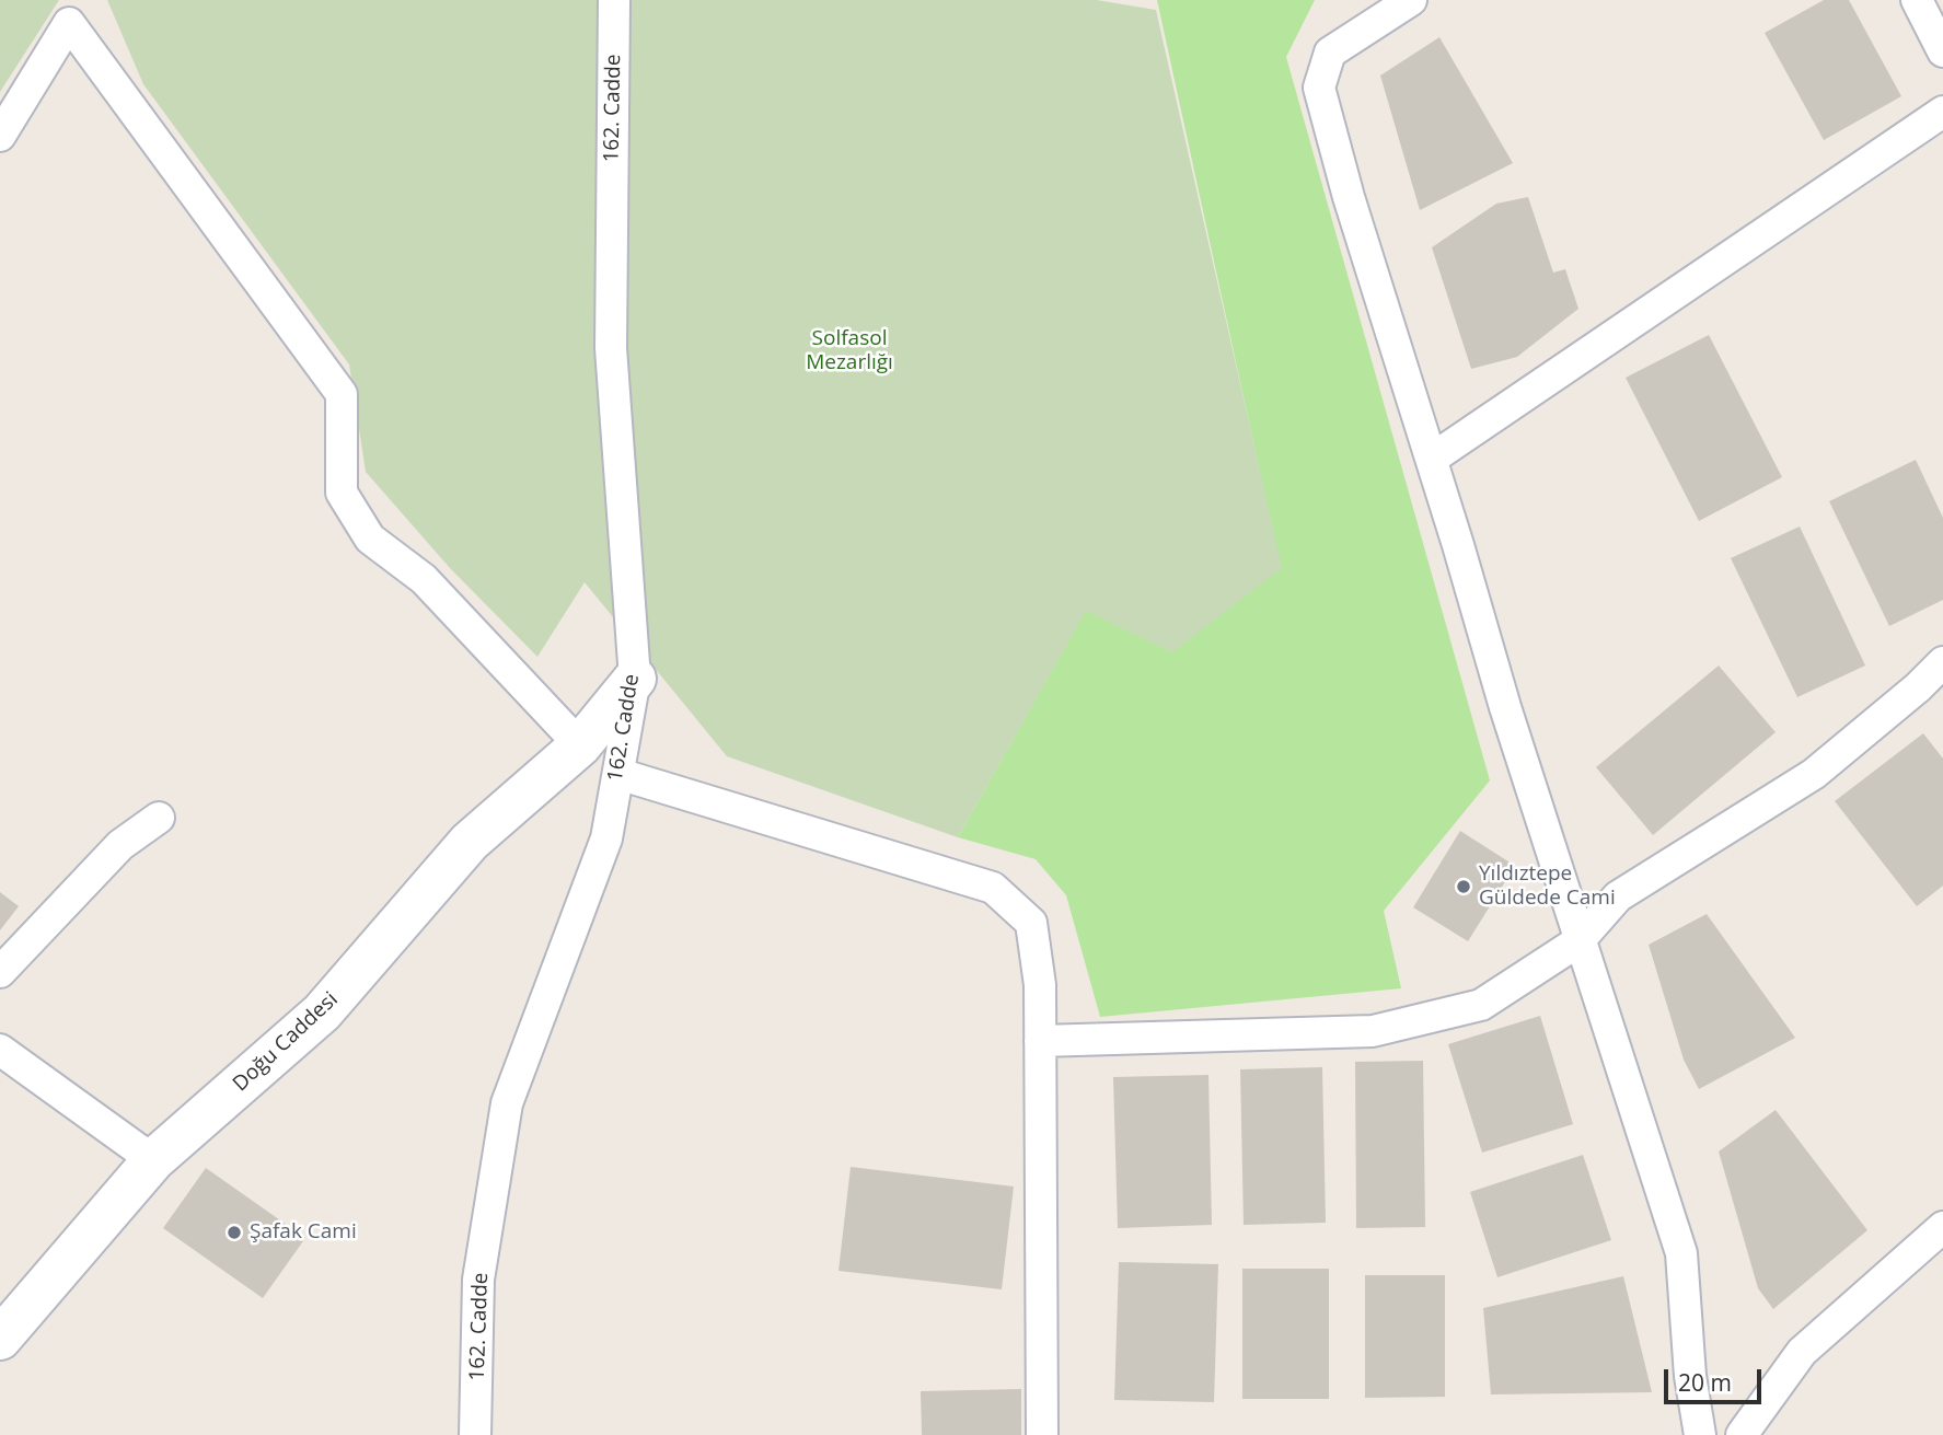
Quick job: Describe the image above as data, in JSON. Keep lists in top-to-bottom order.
{
  "streets": {
    "street": ["162. Cadde", "Doğu Caddesi"]
  },
  "crossings": [
    ["162. Cadde", "Doğu Caddesi"]
  ],
  "parks": ["Solfasol Mezarlığı"],
  "places": ["Yıldıztepe Güldede Cami", "Şafak Cami"],
  "scale_bar": "20 m"
}
